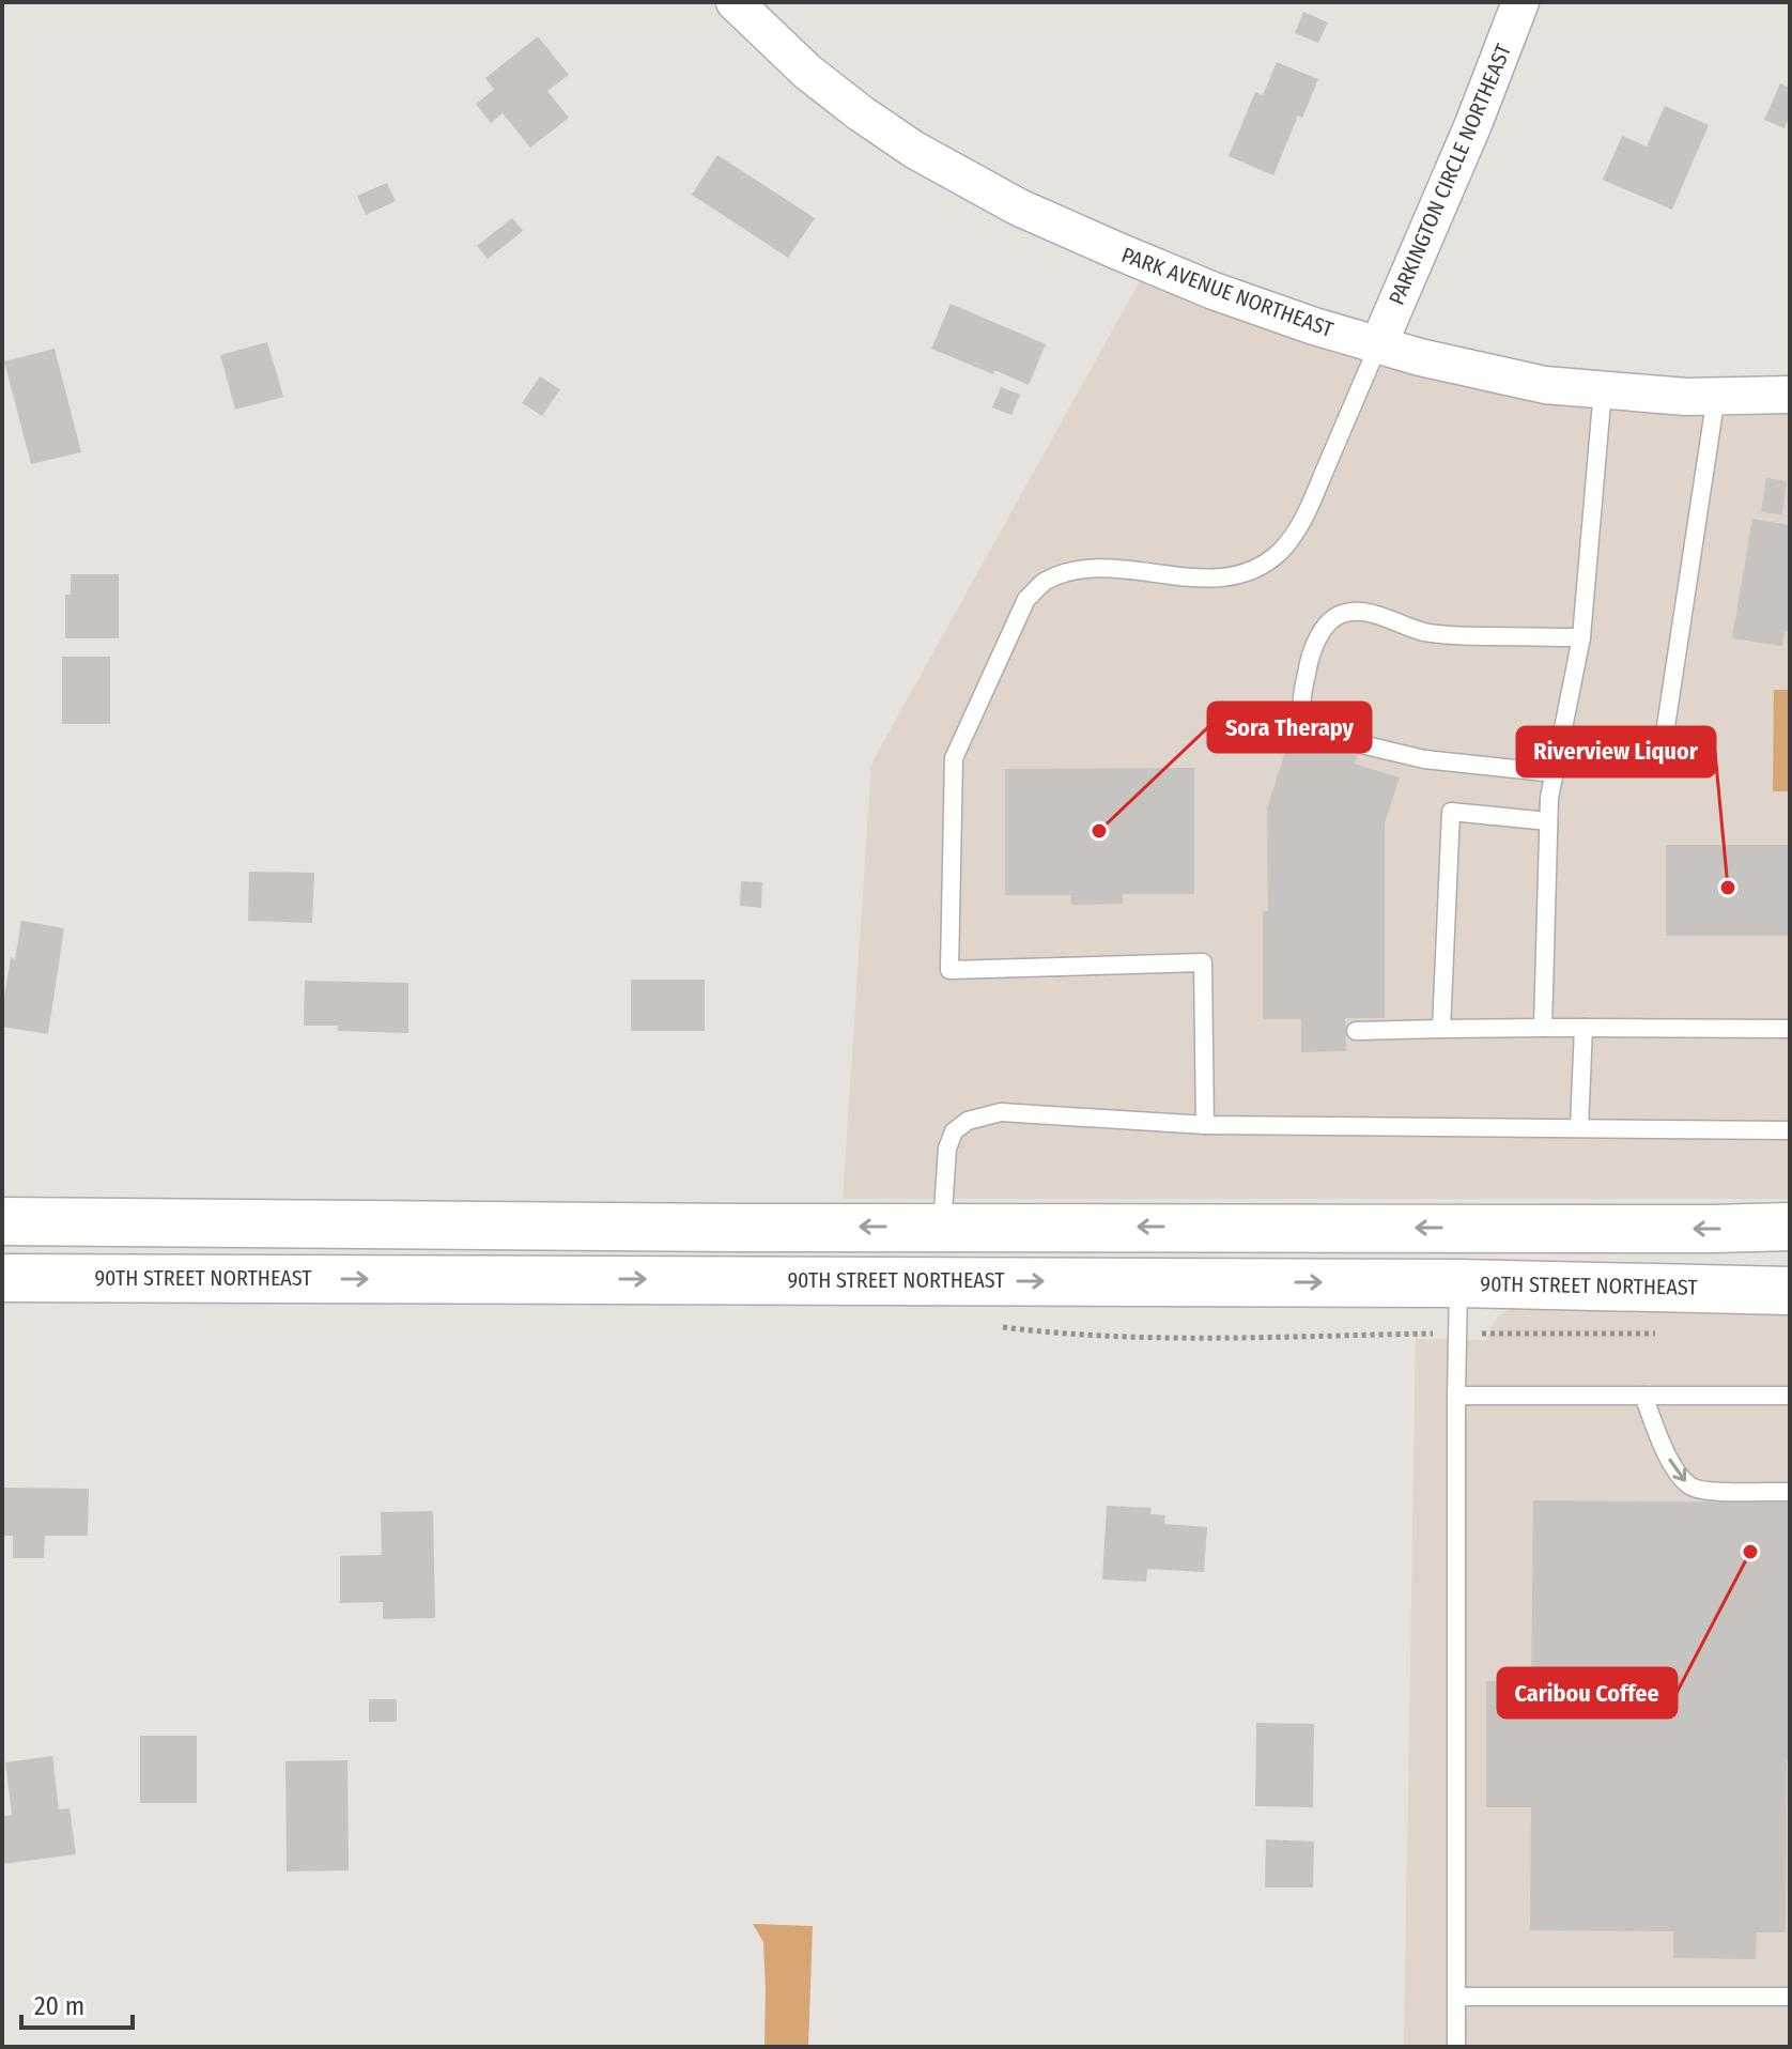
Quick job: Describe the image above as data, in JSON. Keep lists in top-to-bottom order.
{
  "streets": {
    "main road": ["90TH STREET NORTHEAST"],
    "street": ["PARKINGTON CIRCLE NORTHEAST", "PARK AVENUE NORTHEAST"]
  },
  "crossings": [
    ["PARKINGTON CIRCLE NORTHEAST", "PARK AVENUE NORTHEAST"]
  ],
  "places": ["Sora Therapy", "Riverview Liquor", "Caribou Coffee"],
  "scale_bar": "20 m"
}
